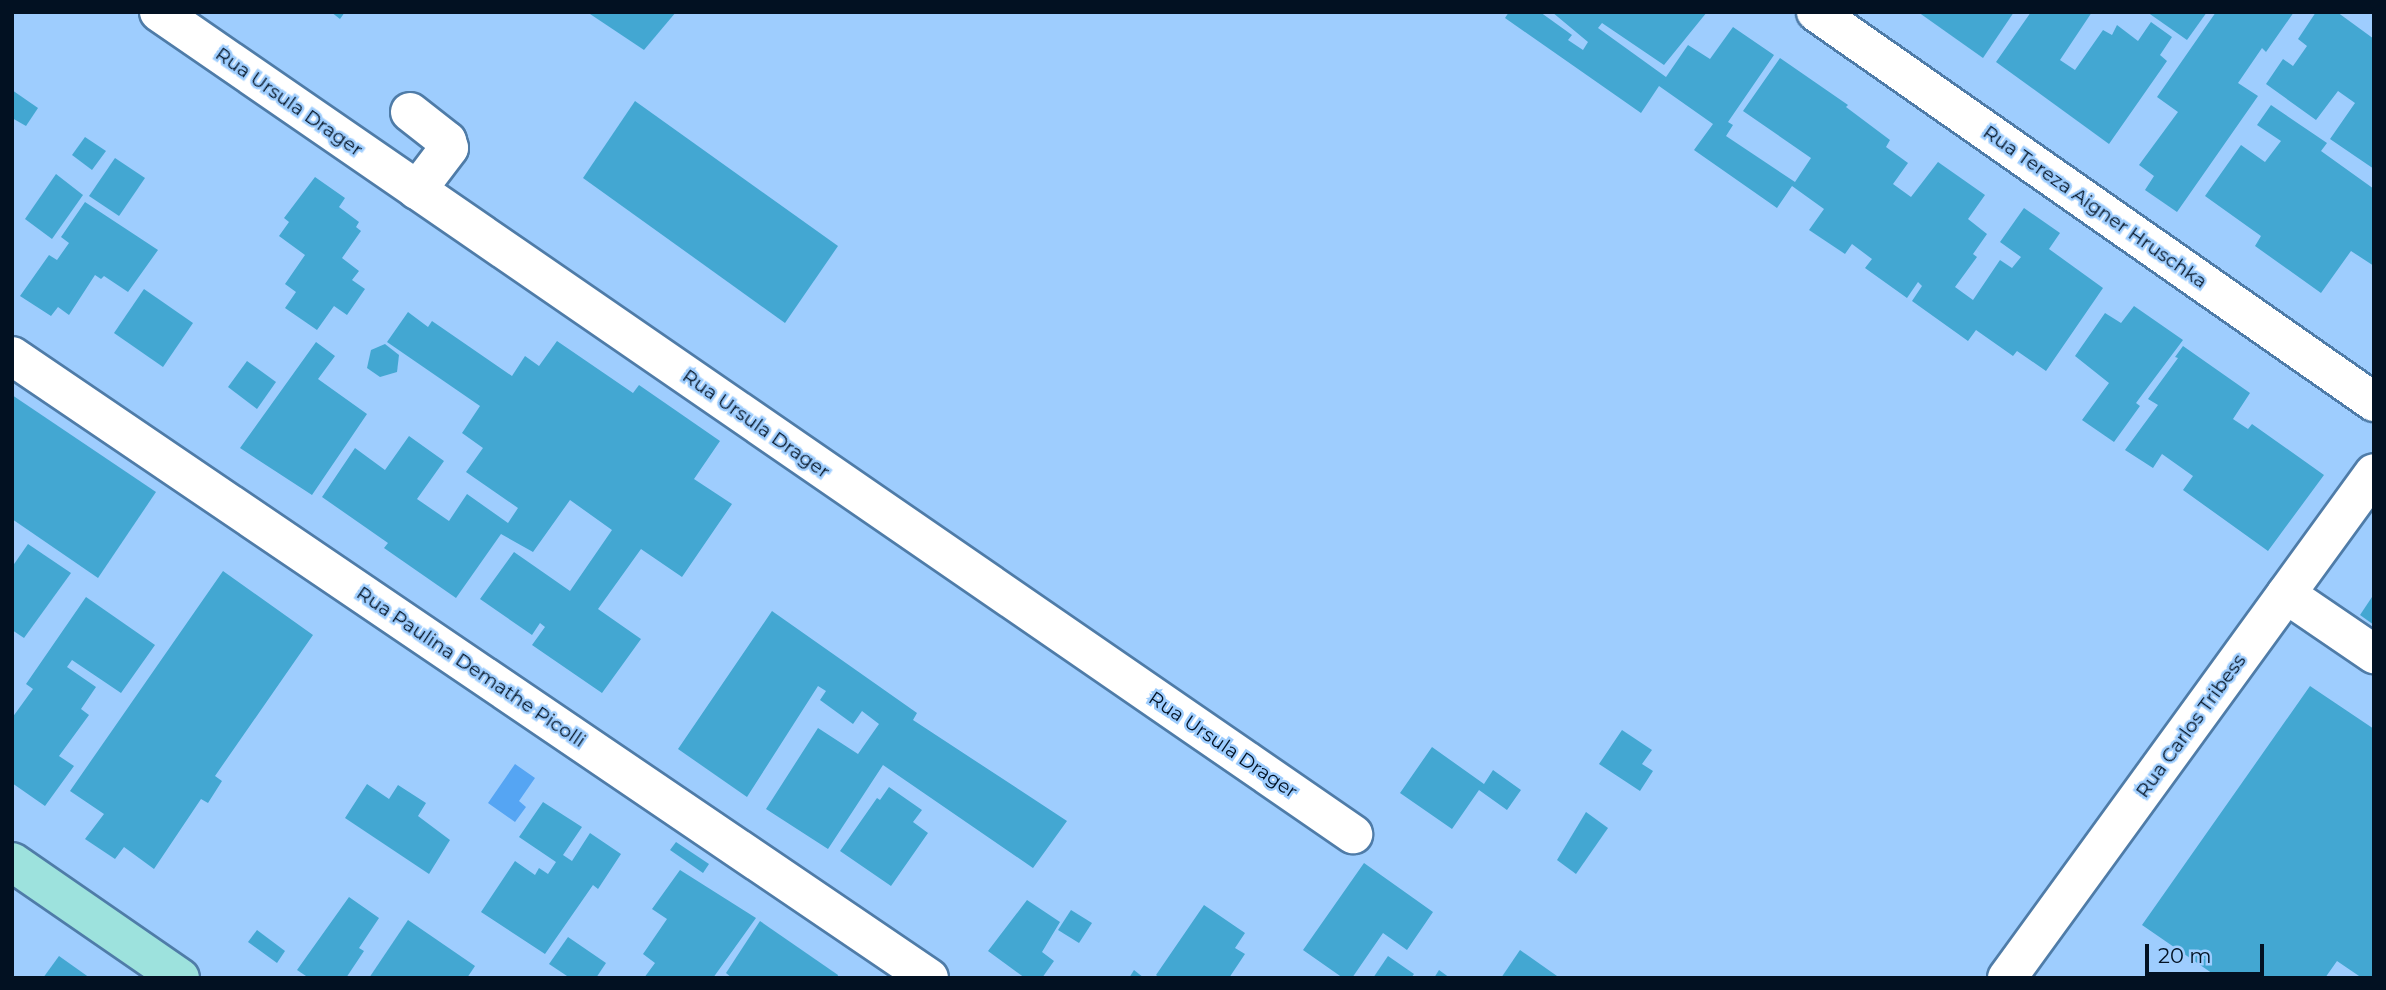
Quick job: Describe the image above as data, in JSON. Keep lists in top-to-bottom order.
{
  "streets": {
    "street": [
      "Rua Ursula Drager",
      "Rua Tereza Aigner Hruschka",
      "Rua Paulina Demathe Picolli",
      "Rua Carlos Tribess"
    ]
  },
  "scale_bar": "20 m"
}
